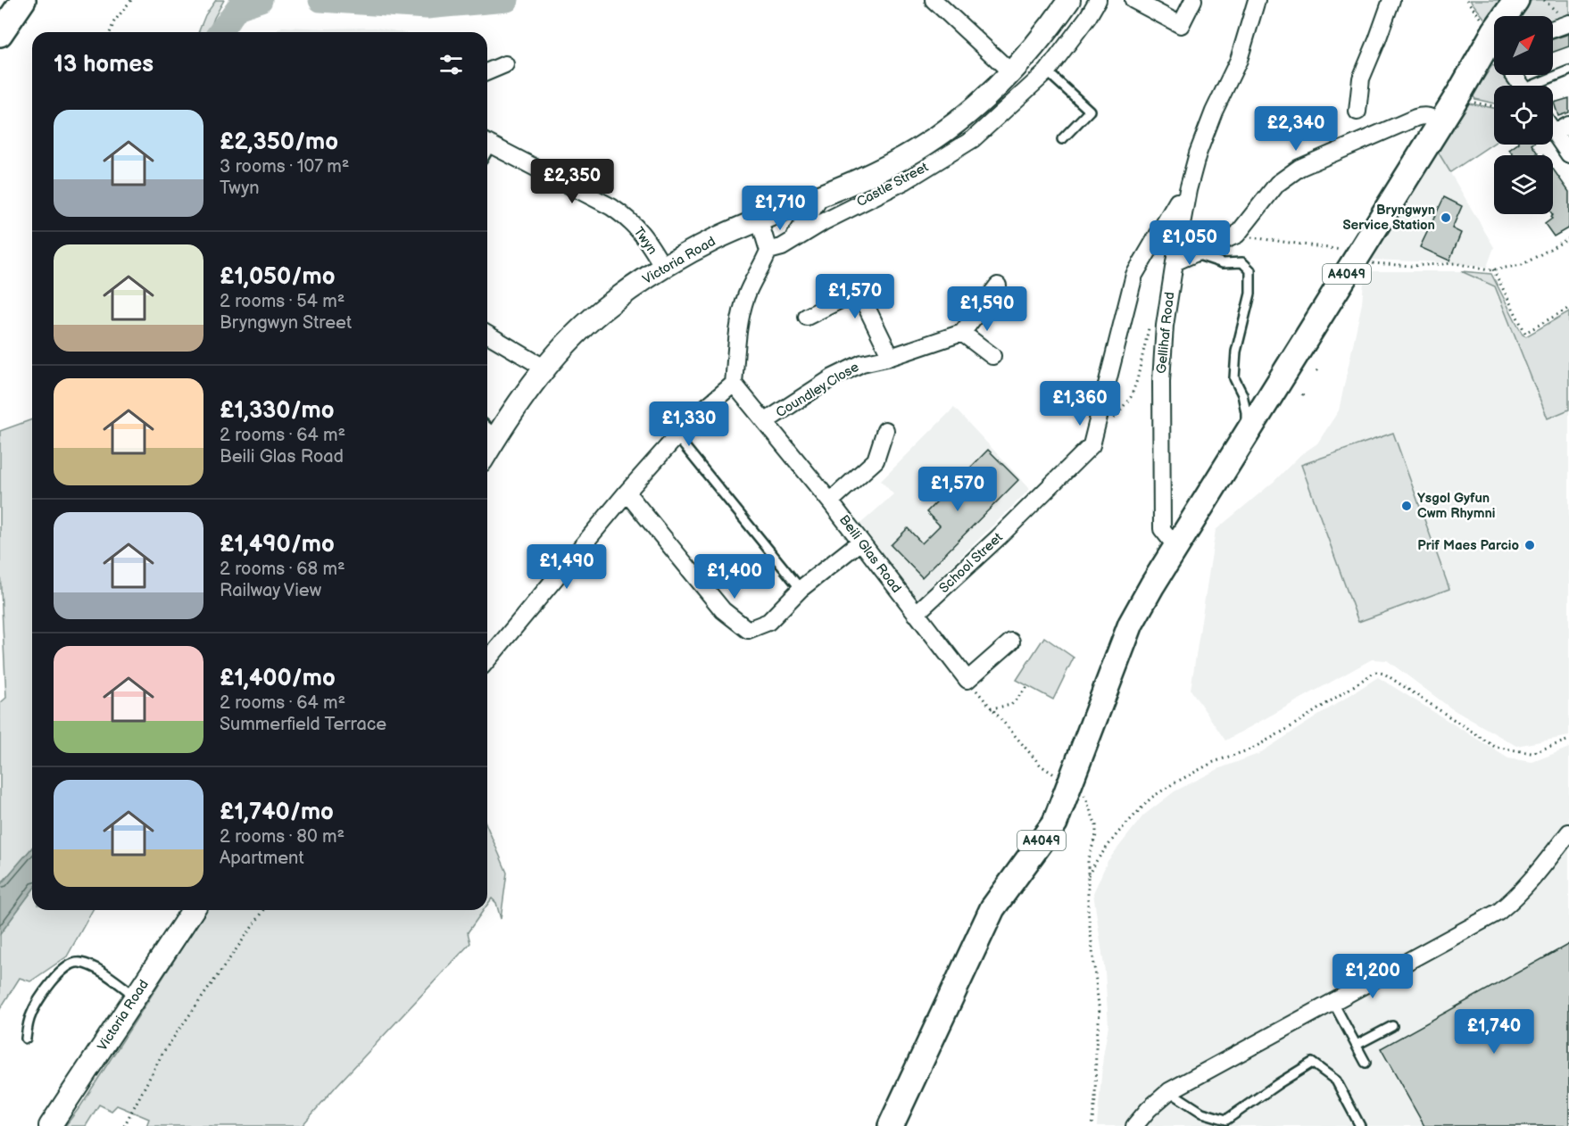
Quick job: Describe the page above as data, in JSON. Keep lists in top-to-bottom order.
{
  "streets": {
    "main road": ["Victoria Road", "A4049"],
    "street": [
      "Castle Street",
      "Twyn",
      "Gellihaf Road",
      "Coundley Close",
      "Beili Glas Road",
      "School Street"
    ]
  },
  "crossings": [
    ["Twyn", "Victoria Road"],
    ["A4049", "Gellihaf Road"],
    ["Coundley Close", "Beili Glas Road"],
    ["Beili Glas Road", "School Street"]
  ],
  "places": ["Bryngwyn Service Station", "Ysgol Gyfun Cwm Rhymni", "Prif Maes Parcio"],
  "north": "top right",
  "page": {
    "heading": "13 homes",
    "list": [
      {
        "name": "£2,350/mo",
        "note": "3 rooms · 107 m² · Twyn"
      },
      {
        "name": "£1,050/mo",
        "note": "2 rooms · 54 m² · Bryngwyn Street"
      },
      {
        "name": "£1,330/mo",
        "note": "2 rooms · 64 m² · Beili Glas Road"
      },
      {
        "name": "£1,490/mo",
        "note": "2 rooms · 68 m² · Railway View"
      },
      {
        "name": "£1,400/mo",
        "note": "2 rooms · 64 m² · Summerfield Terrace"
      },
      {
        "name": "£1,740/mo",
        "note": "2 rooms · 80 m² · Apartment"
      }
    ],
    "price": [
      "£2,340",
      "£2,350",
      "£1,710",
      "£1,050",
      "£1,570",
      "£1,590",
      "£1,360",
      "£1,330",
      "£1,570",
      "£1,490",
      "£1,400",
      "£1,200",
      "£1,740"
    ]
  }
}
